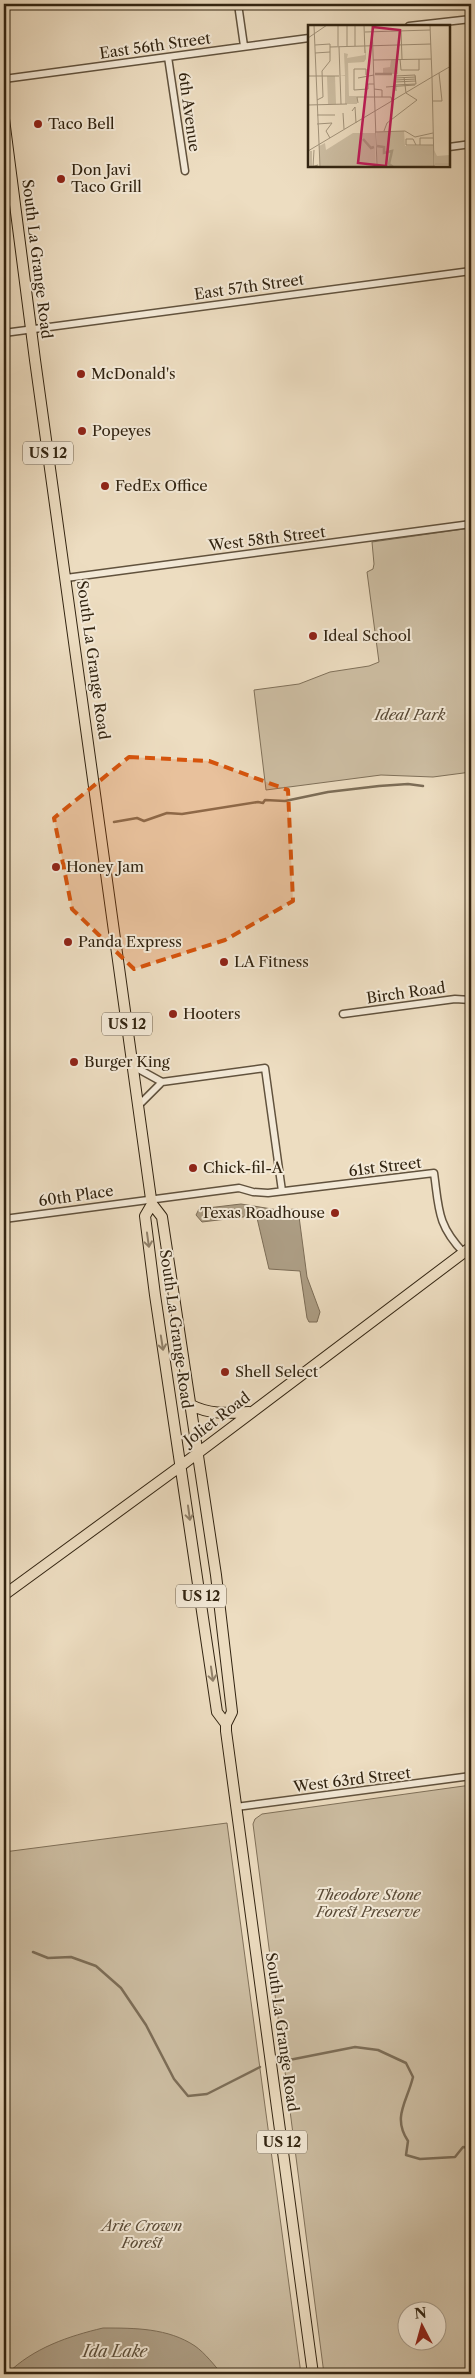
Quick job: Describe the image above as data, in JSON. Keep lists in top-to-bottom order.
{
  "streets": {
    "main road": ["South La Grange Road", "US 12", "Joliet Road"],
    "street": [
      "East 56th Street",
      "6th Avenue",
      "East 57th Street",
      "West 58th Street",
      "Birch Road",
      "61st Street",
      "60th Place",
      "West 63rd Street"
    ]
  },
  "crossings": [
    ["East 56th Street", "6th Avenue"],
    ["South La Grange Road", "East 57th Street"],
    ["South La Grange Road", "West 58th Street"],
    ["South La Grange Road", "61st Street"],
    ["South La Grange Road", "60th Place"],
    ["South La Grange Road", "Joliet Road"],
    ["South La Grange Road", "West 63rd Street"],
    ["61st Street", "60th Place"],
    ["61st Street", "Joliet Road"]
  ],
  "water": ["Ida Lake"],
  "parks": ["Ideal Park", "Theodore Stone Forest Preserve", "Arie Crown Forest"],
  "places": [
    "Taco Bell",
    "Don Javi Taco Grill",
    "McDonald's",
    "Popeyes",
    "FedEx Office",
    "Ideal School",
    "Honey Jam",
    "Panda Express",
    "LA Fitness",
    "Hooters",
    "Burger King",
    "Chick-fil-A",
    "Texas Roadhouse",
    "Shell Select"
  ],
  "north": "top"
}
